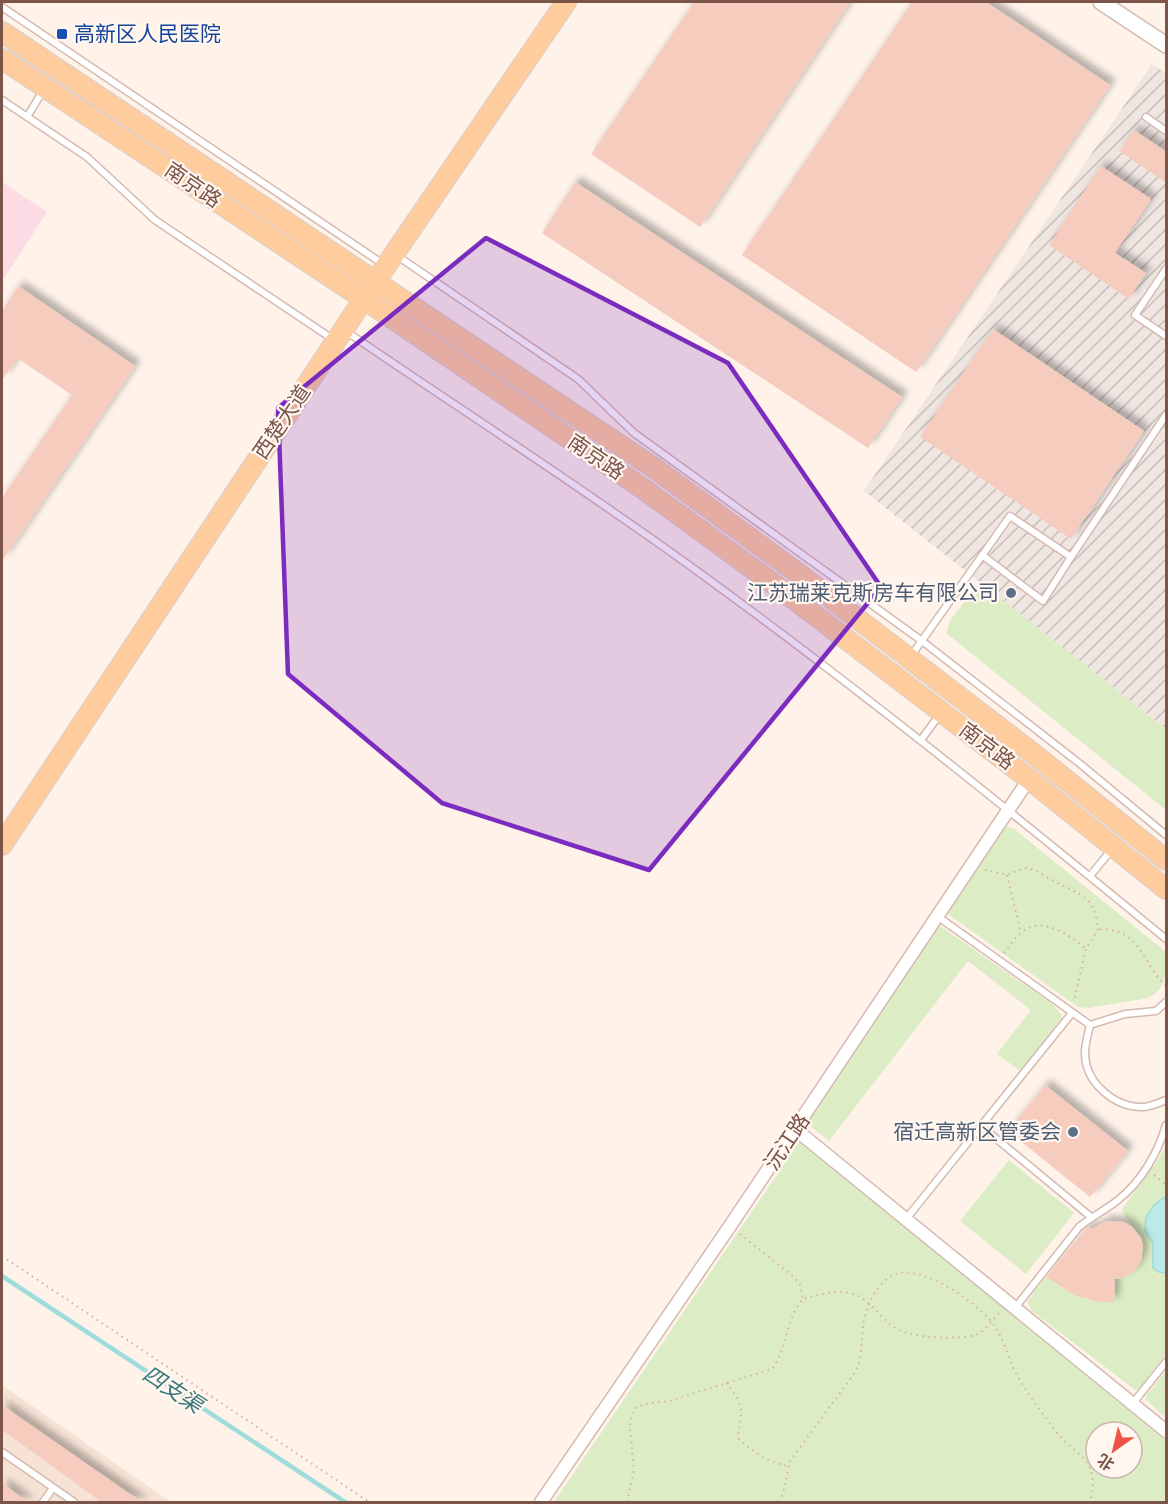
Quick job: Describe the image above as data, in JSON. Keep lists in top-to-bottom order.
{
  "streets": {
    "main road": ["南京路", "西楚大道"],
    "street": ["沅江路"]
  },
  "crossings": [
    ["南京路", "西楚大道"],
    ["南京路", "沅江路"]
  ],
  "water": ["四支渠"],
  "places": {
    "transit": ["高新区人民医院"],
    "other": ["江苏瑞莱克斯房车有限公司", "宿迁高新区管委会"]
  },
  "north": "bottom left"
}
